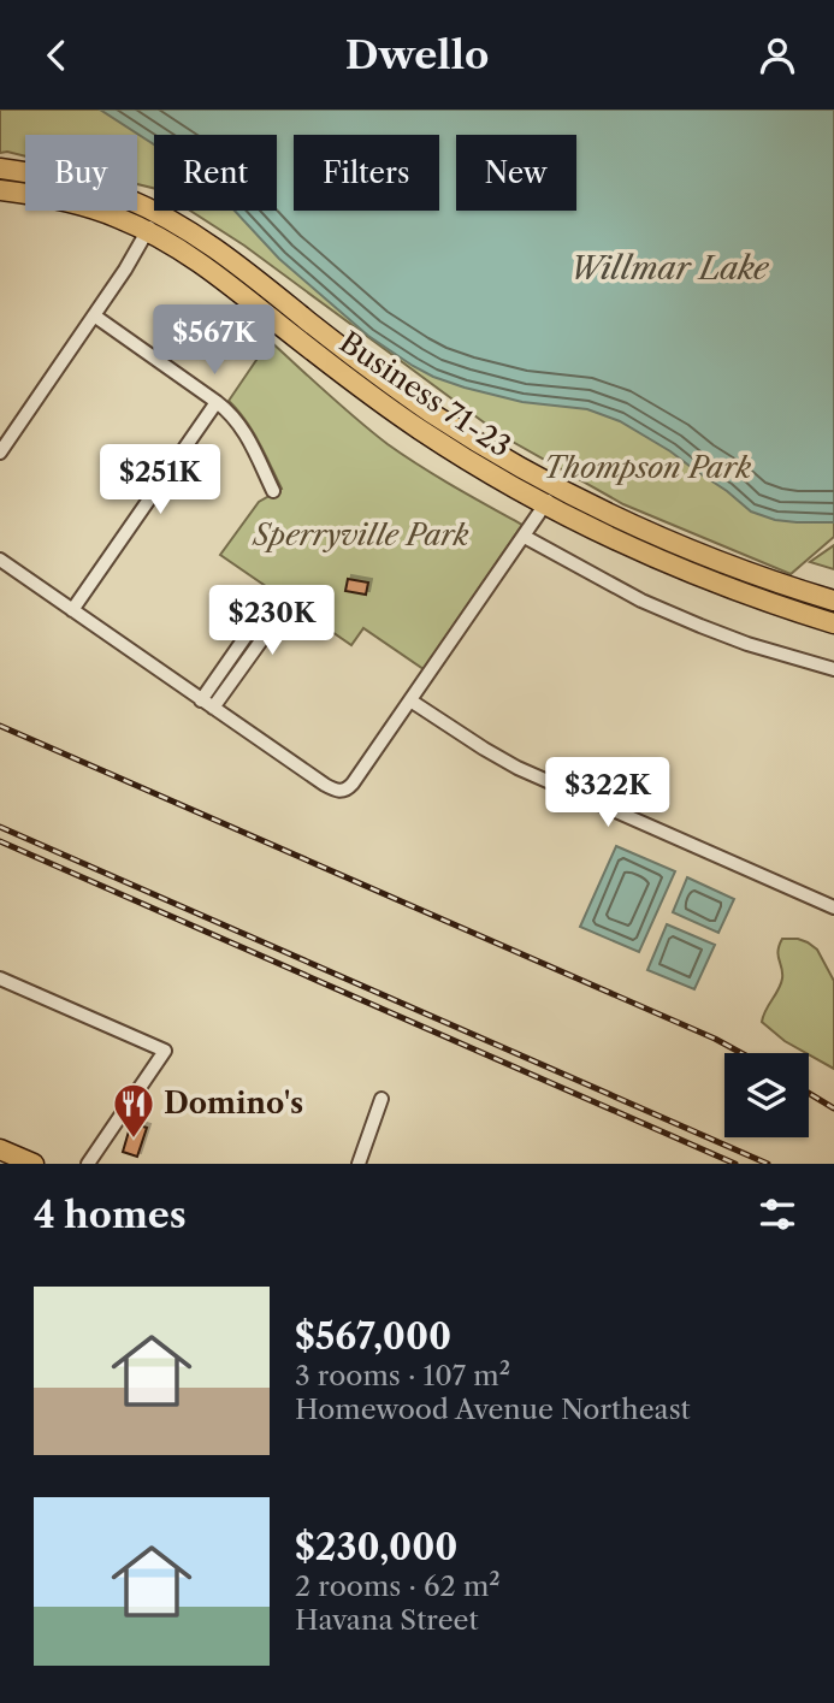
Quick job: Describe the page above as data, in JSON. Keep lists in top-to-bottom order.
{
  "streets": {
    "highway": ["Business 71-23"]
  },
  "water": ["Willmar Lake"],
  "parks": ["Thompson Park", "Sperryville Park"],
  "places": {
    "restaurant": ["Domino's"]
  },
  "page": {
    "header": "Dwello",
    "chip": [
      "Buy",
      "Rent",
      "Filters",
      "New"
    ],
    "price": [
      "$567K",
      "$251K",
      "$230K",
      "$322K"
    ],
    "heading": "4 homes",
    "list": [
      {
        "name": "$567,000",
        "note": "3 rooms · 107 m² · Homewood Avenue Northeast"
      },
      {
        "name": "$230,000",
        "note": "2 rooms · 62 m² · Havana Street"
      }
    ]
  }
}
